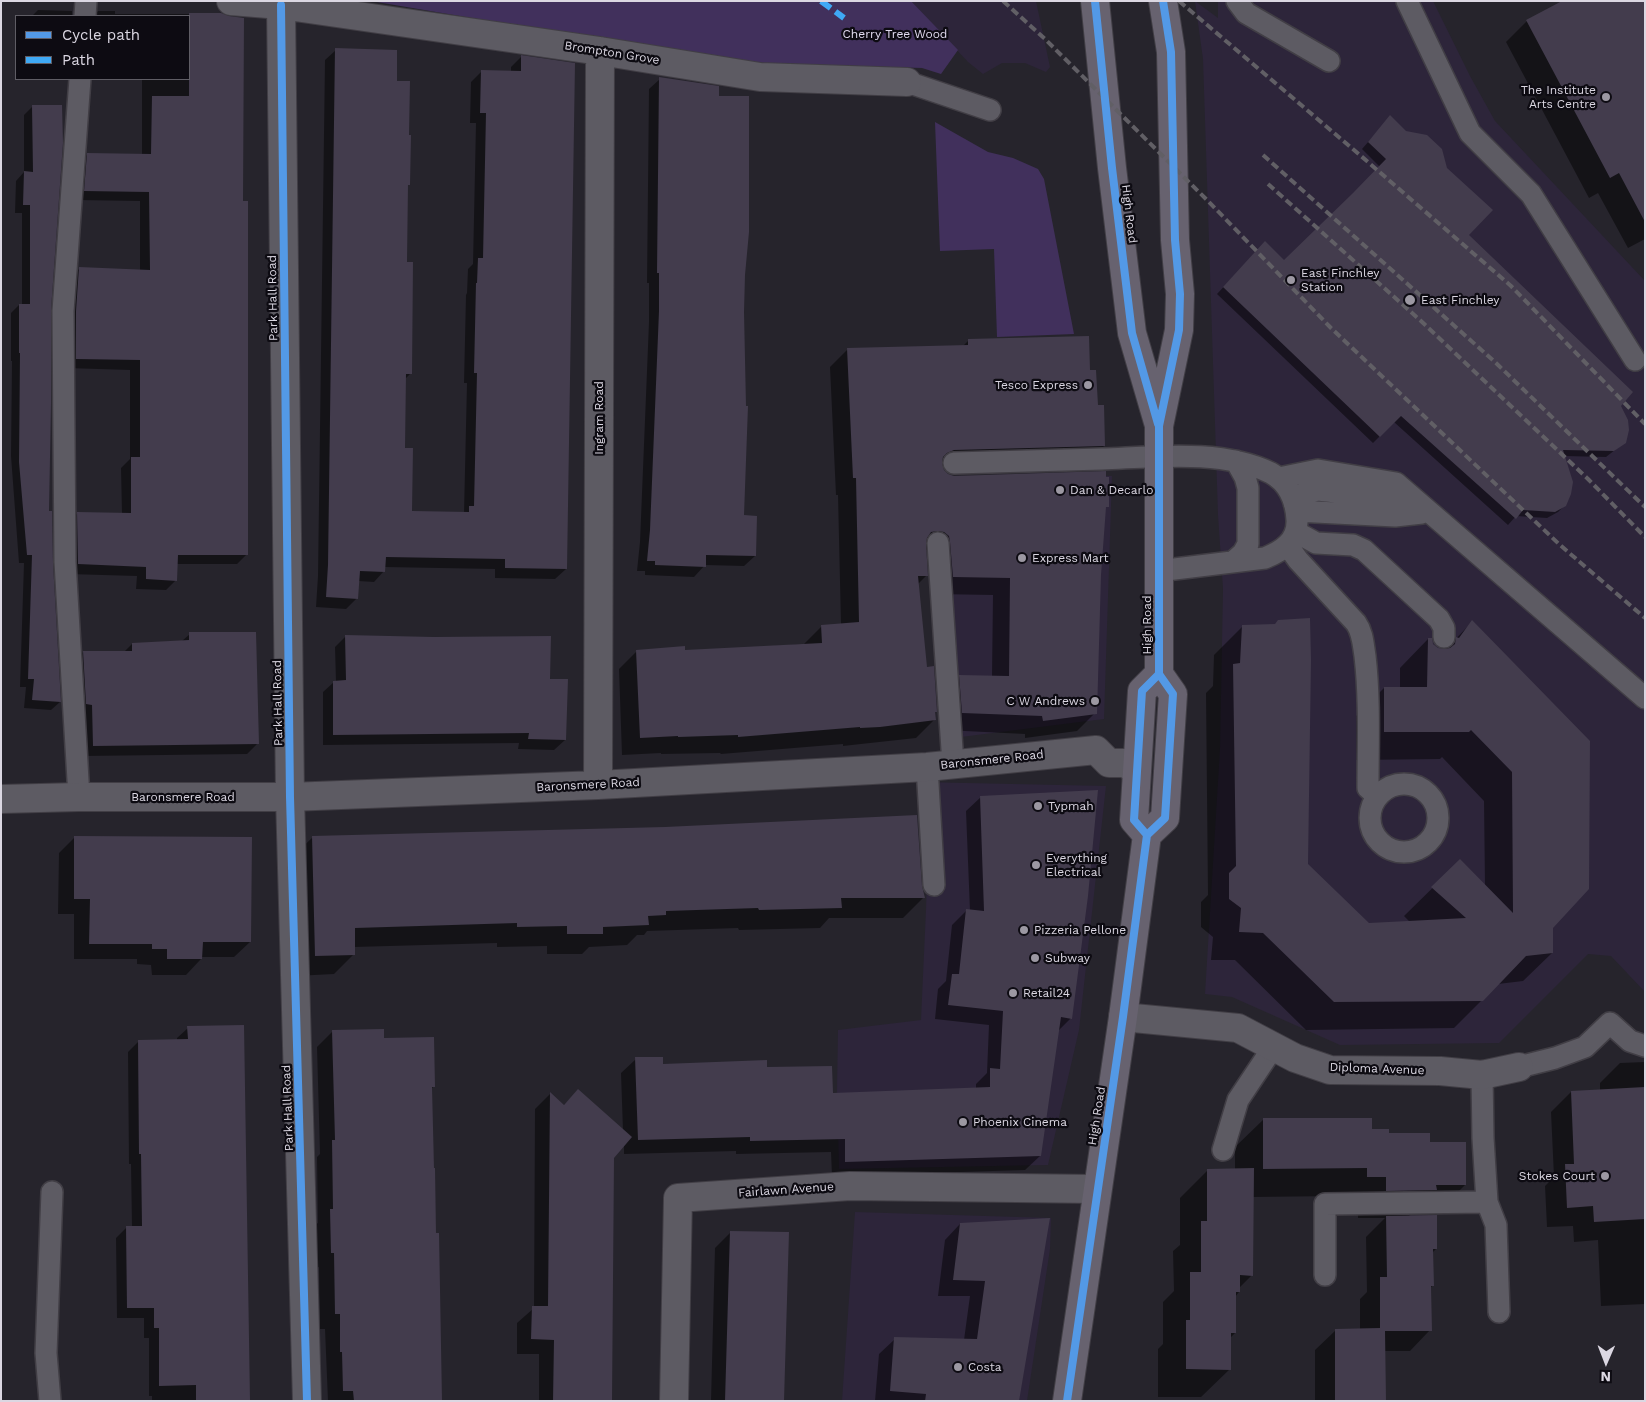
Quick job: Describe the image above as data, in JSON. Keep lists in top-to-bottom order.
{
  "streets": {
    "main road": ["High Road"],
    "street": [
      "Brompton Grove",
      "Park Hall Road",
      "Ingram Road",
      "Baronsmere Road",
      "Diploma Avenue",
      "Fairlawn Avenue"
    ]
  },
  "crossings": [
    ["Brompton Grove", "Park Hall Road"],
    ["Brompton Grove", "Ingram Road"],
    ["High Road", "Diploma Avenue"],
    ["High Road", "Fairlawn Avenue"],
    ["Park Hall Road", "Baronsmere Road"],
    ["Ingram Road", "Baronsmere Road"]
  ],
  "parks": ["Cherry Tree Wood"],
  "places": [
    "The Institute Arts Centre",
    "East Finchley Station",
    "East Finchley",
    "Tesco Express",
    "Dan & Decarlo",
    "Express Mart",
    "C W Andrews",
    "Typmah",
    "Everything Electrical",
    "Pizzeria Pellone",
    "Subway",
    "Retail24",
    "Phoenix Cinema",
    "Stokes Court",
    "Costa"
  ],
  "legend": ["Cycle path", "Path"],
  "north": "bottom"
}
